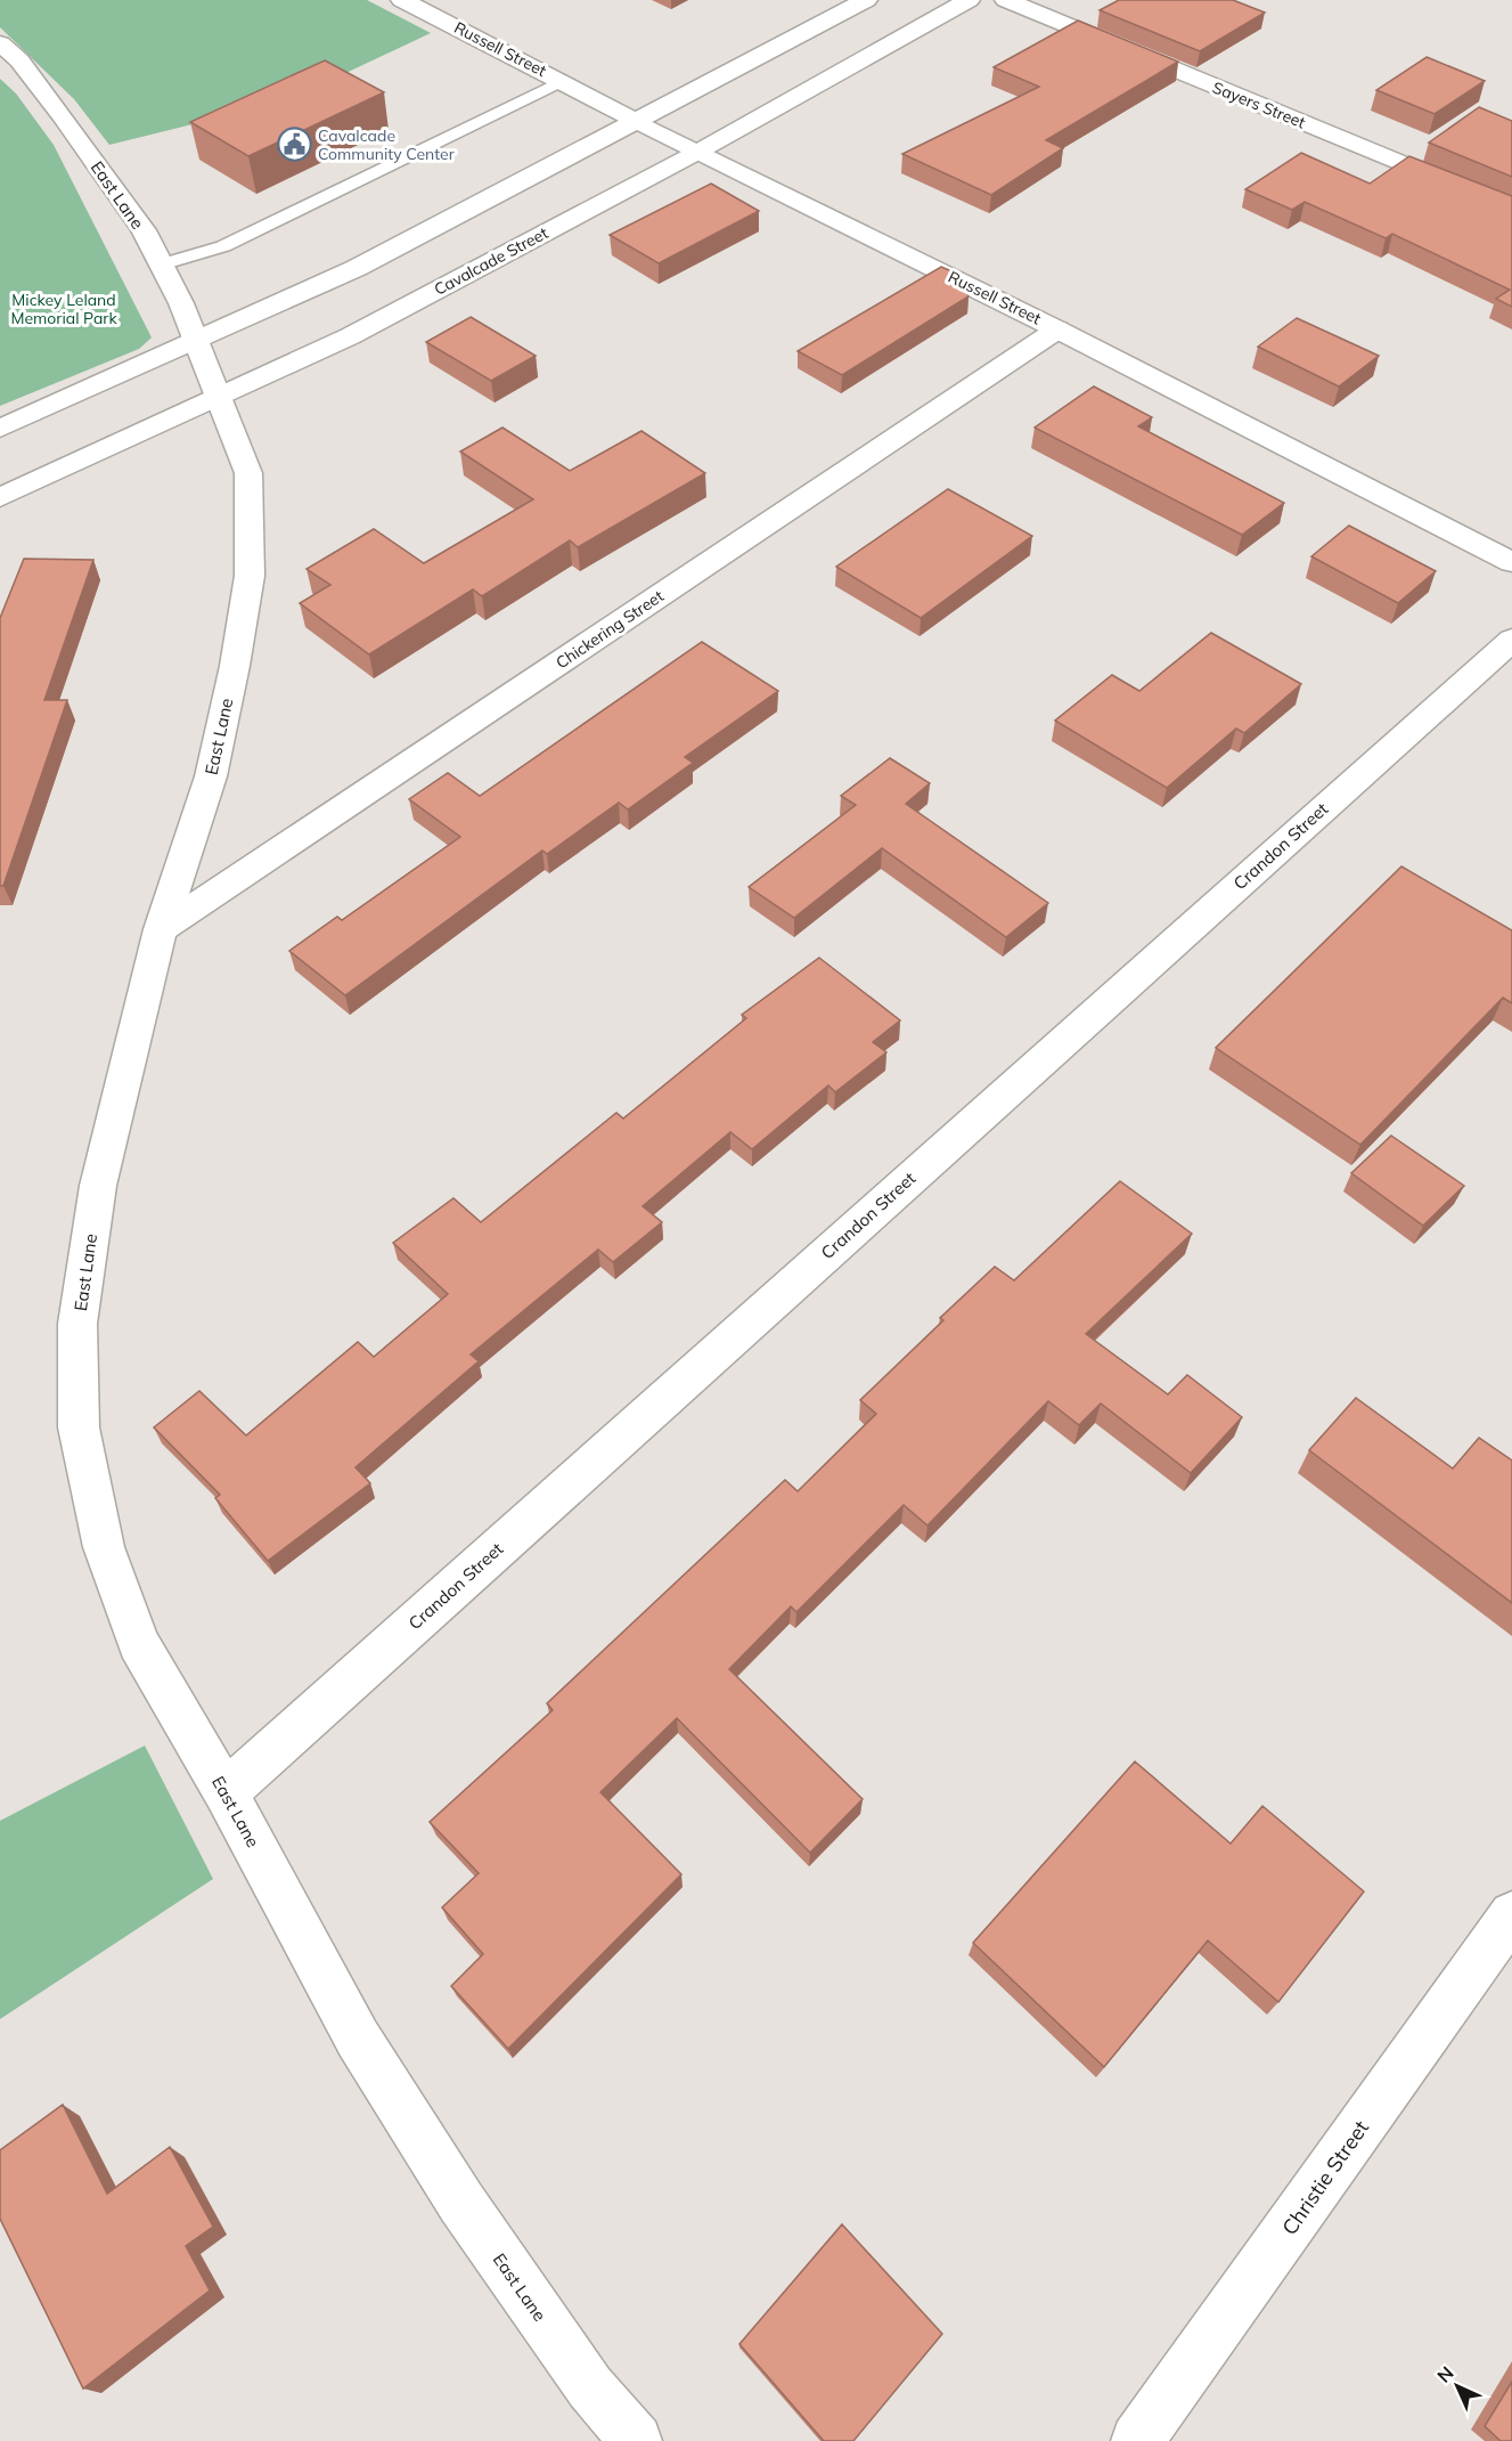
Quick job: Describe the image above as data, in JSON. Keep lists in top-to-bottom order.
{
  "streets": {
    "street": [
      "Russell Street",
      "Sayers Street",
      "East Lane",
      "Cavalcade Street",
      "Chickering Street",
      "Crandon Street",
      "Christie Street"
    ]
  },
  "crossings": [
    ["Russell Street", "Cavalcade Street"],
    ["Russell Street", "Chickering Street"],
    ["East Lane", "Cavalcade Street"],
    ["East Lane", "Chickering Street"],
    ["East Lane", "Crandon Street"]
  ],
  "parks": ["Mickey Leland Memorial Park"],
  "places": {
    "public building": ["Cavalcade Community Center"]
  },
  "north": "top left"
}
